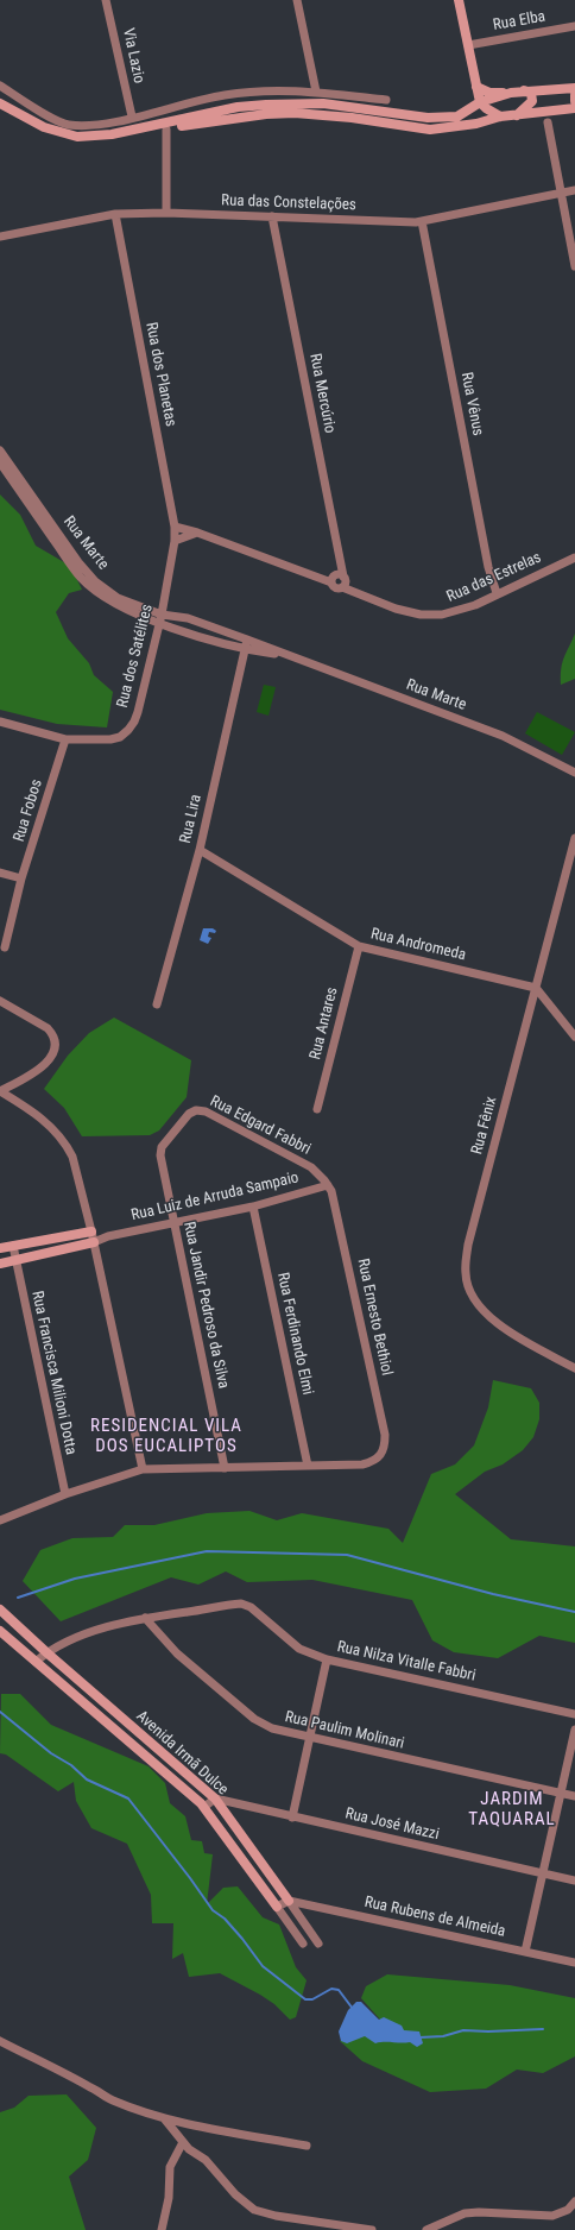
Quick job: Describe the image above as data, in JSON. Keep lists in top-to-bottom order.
{
  "streets": {
    "main road": ["Avenida Irmã Dulce"],
    "street": [
      "Rua Elba",
      "Via Lazio",
      "Rua das Constelações",
      "Rua dos Planetas",
      "Rua Mercúrio",
      "Rua Vênus",
      "Rua Marte",
      "Rua das Estrelas",
      "Rua dos Satélites",
      "Rua Fobos",
      "Rua Lira",
      "Rua Andromeda",
      "Rua Antares",
      "Rua Edgard Fabbri",
      "Rua Fênix",
      "Rua Luiz de Arruda Sampaio",
      "Rua Jandir Pedroso da Silva",
      "Rua Ernesto Bethiol",
      "Rua Ferdinando Elmi",
      "Rua Francisca Milioni Dotta",
      "Rua Nilza Vitalle Fabbri",
      "Rua Paulim Molinari",
      "Rua José Mazzi",
      "Rua Rubens de Almeida"
    ]
  },
  "crossings": [
    ["Rua das Constelações", "Rua dos Planetas"],
    ["Rua das Constelações", "Rua Mercúrio"],
    ["Rua das Constelações", "Rua Vênus"],
    ["Rua dos Planetas", "Rua dos Satélites"],
    ["Rua Mercúrio", "Rua das Estrelas"],
    ["Rua Vênus", "Rua das Estrelas"],
    ["Rua Marte", "Rua dos Satélites"],
    ["Rua Marte", "Rua Lira"],
    ["Rua dos Satélites", "Rua Fobos"],
    ["Rua Lira", "Rua Andromeda"],
    ["Rua Andromeda", "Rua Antares"],
    ["Rua Andromeda", "Rua Fênix"],
    ["Rua Edgard Fabbri", "Rua Luiz de Arruda Sampaio"],
    ["Rua Edgard Fabbri", "Rua Jandir Pedroso da Silva"],
    ["Rua Edgard Fabbri", "Rua Ernesto Bethiol"],
    ["Rua Luiz de Arruda Sampaio", "Rua Jandir Pedroso da Silva"],
    ["Rua Luiz de Arruda Sampaio", "Rua Ernesto Bethiol"],
    ["Rua Luiz de Arruda Sampaio", "Rua Ferdinando Elmi"],
    ["Rua Ernesto Bethiol", "Rua Ferdinando Elmi"],
    ["Rua Nilza Vitalle Fabbri", "Rua Paulim Molinari"],
    ["Avenida Irmã Dulce", "Rua José Mazzi"],
    ["Avenida Irmã Dulce", "Rua Rubens de Almeida"]
  ],
  "districts": ["RESIDENCIAL VILA DOS EUCALIPTOS", "JARDIM TAQUARAL"]
}
